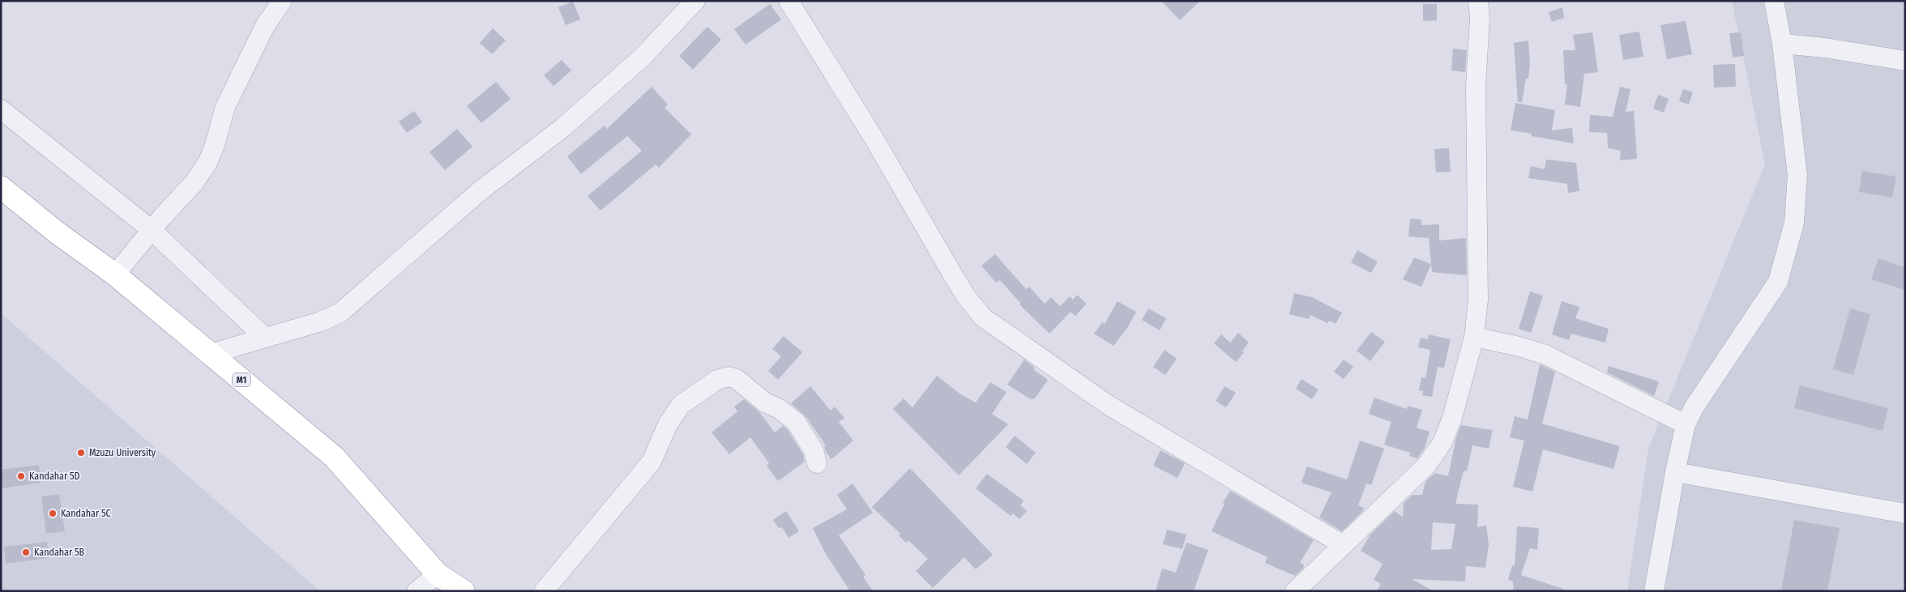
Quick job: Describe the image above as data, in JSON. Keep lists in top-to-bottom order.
{
  "streets": {
    "highway": ["M1"]
  },
  "places": [
    "Mzuzu University",
    "Kandahar 5D",
    "Kandahar 5C",
    "Kandahar 5B"
  ]
}
